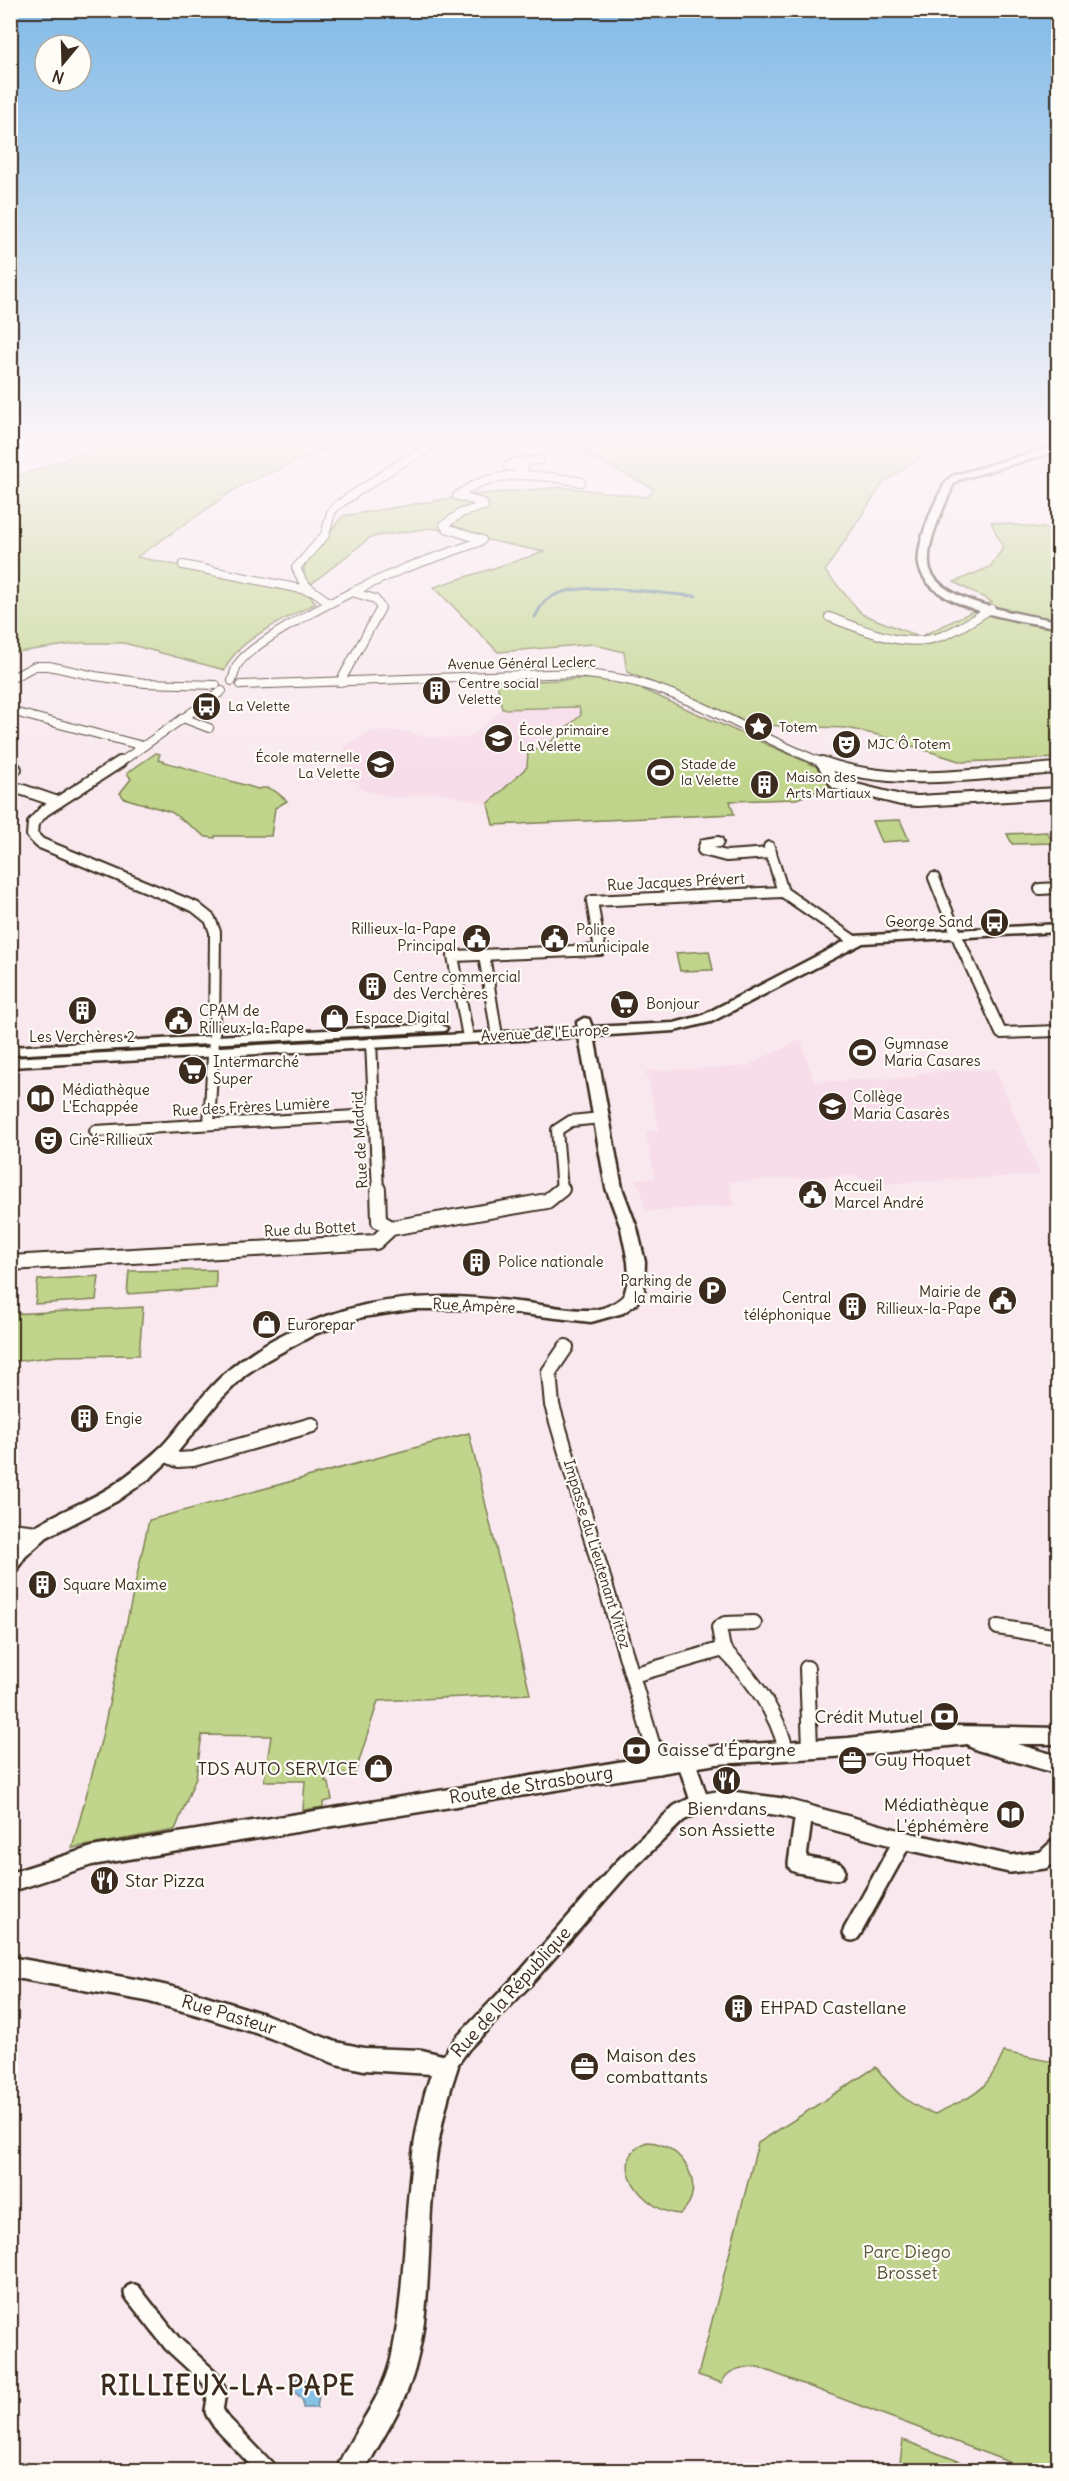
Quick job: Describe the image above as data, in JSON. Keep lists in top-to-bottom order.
{
  "streets": {
    "street": [
      "Avenue Général Leclerc",
      "Rue Jacques Prévert",
      "Avenue de l'Europe",
      "Rue des Frères Lumière",
      "Rue de Madrid",
      "Rue du Bottet",
      "Rue Ampère",
      "Impasse du Lieutenant Vittoz",
      "Route de Strasbourg",
      "Rue de la République",
      "Rue Pasteur"
    ]
  },
  "crossings": [
    ["Avenue Général Leclerc", "Avenue de l'Europe"],
    ["Avenue Général Leclerc", "Rue des Frères Lumière"],
    ["Rue Jacques Prévert", "Avenue de l'Europe"],
    ["Avenue de l'Europe", "Rue de Madrid"],
    ["Avenue de l'Europe", "Rue Ampère"],
    ["Rue des Frères Lumière", "Rue de Madrid"],
    ["Rue de Madrid", "Rue du Bottet"],
    ["Rue du Bottet", "Rue Ampère"],
    ["Impasse du Lieutenant Vittoz", "Route de Strasbourg"],
    ["Rue de la République", "Rue Pasteur"]
  ],
  "districts": ["RILLIEUX-LA-PAPE"],
  "parks": ["Parc Diego Brosset"],
  "places": {
    "building": [
      "Centre social Velette",
      "Maison des Arts Martiaux",
      "Centre commercial des Verchères",
      "Les Verchères 2",
      "Police nationale",
      "Central téléphonique",
      "Engie",
      "Square Maxime",
      "EHPAD Castellane"
    ],
    "bus stop": ["La Velette", "George Sand"],
    "place": ["Totem"],
    "school or university": ["École primaire La Velette", "École maternelle La Velette", "Collège Maria Casarès"],
    "theatre": ["MJC Ô Totem", "Ciné-Rillieux"],
    "sports": ["Stade de la Velette", "Gymnase Maria Casares"],
    "public building": [
      "Rillieux-la-Pape Principal",
      "Police municipale",
      "CPAM de Rillieux-la-Pape",
      "Accueil Marcel André",
      "Mairie de Rillieux-la-Pape"
    ],
    "supermarket": ["Bonjour", "Intermarché Super"],
    "shop": ["Espace Digital", "Eurorepar", "TDS AUTO SERVICE"],
    "library": ["Médiathèque L'Echappée", "Médiathèque L'éphémère"],
    "parking": ["Parking de la mairie"],
    "bank": ["Crédit Mutuel", "Caisse d'Épargne"],
    "office": ["Guy Hoquet", "Maison des combattants"],
    "restaurant": ["Bien dans son Assiette", "Star Pizza"]
  },
  "north": "bottom"
}
